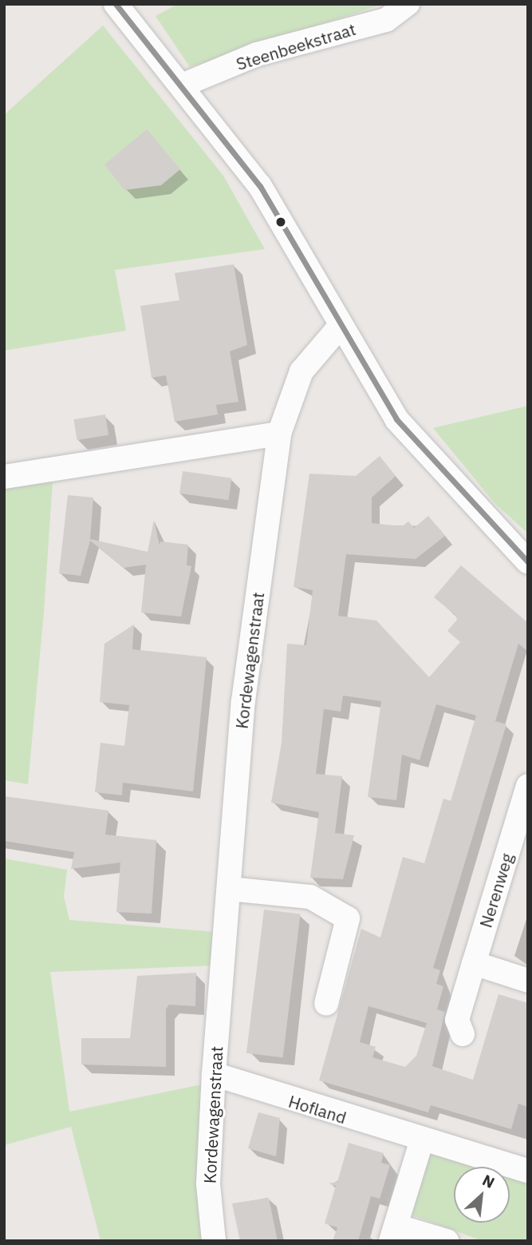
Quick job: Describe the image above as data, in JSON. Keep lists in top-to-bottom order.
{
  "streets": {
    "street": [
      "Steenbeekstraat",
      "Kordewagenstraat",
      "Nerenweg",
      "Hofland"
    ]
  },
  "crossings": [
    ["Kordewagenstraat", "Hofland"]
  ],
  "north": "top right"
}
